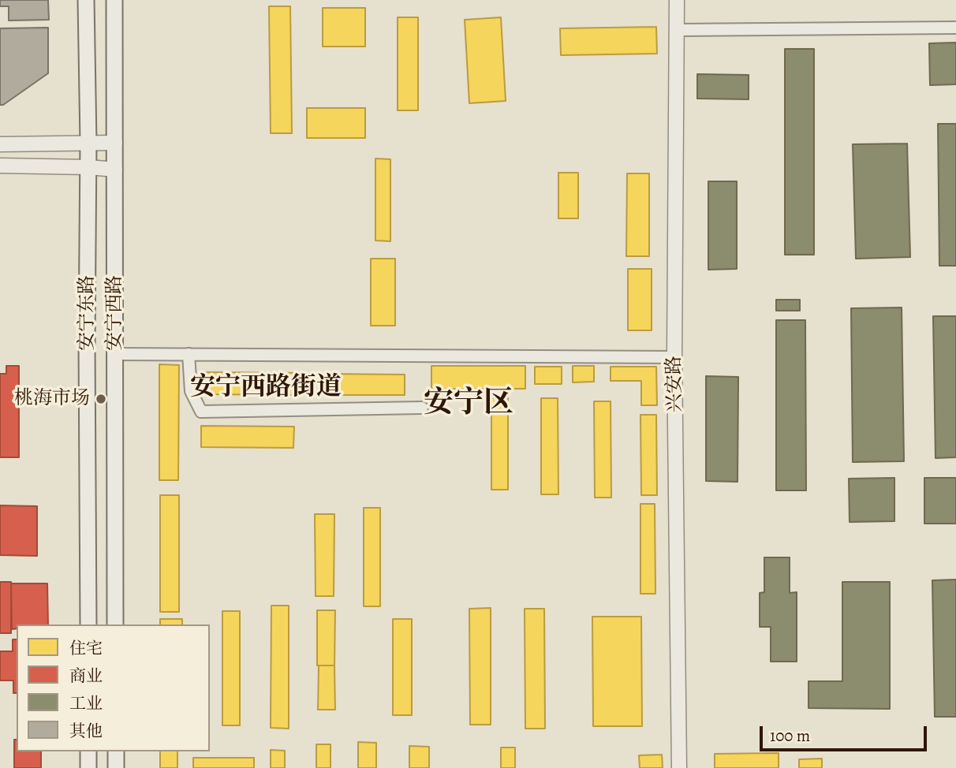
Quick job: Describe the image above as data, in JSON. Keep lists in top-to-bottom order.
{
  "streets": {
    "main road": ["安宁东路", "安宁西路"],
    "street": ["兴安路"]
  },
  "districts": ["安宁西路街道", "安宁区"],
  "places": ["桃海市场"],
  "legend": [
    "住宅",
    "商业",
    "工业",
    "其他"
  ],
  "scale_bar": "100 m"
}
